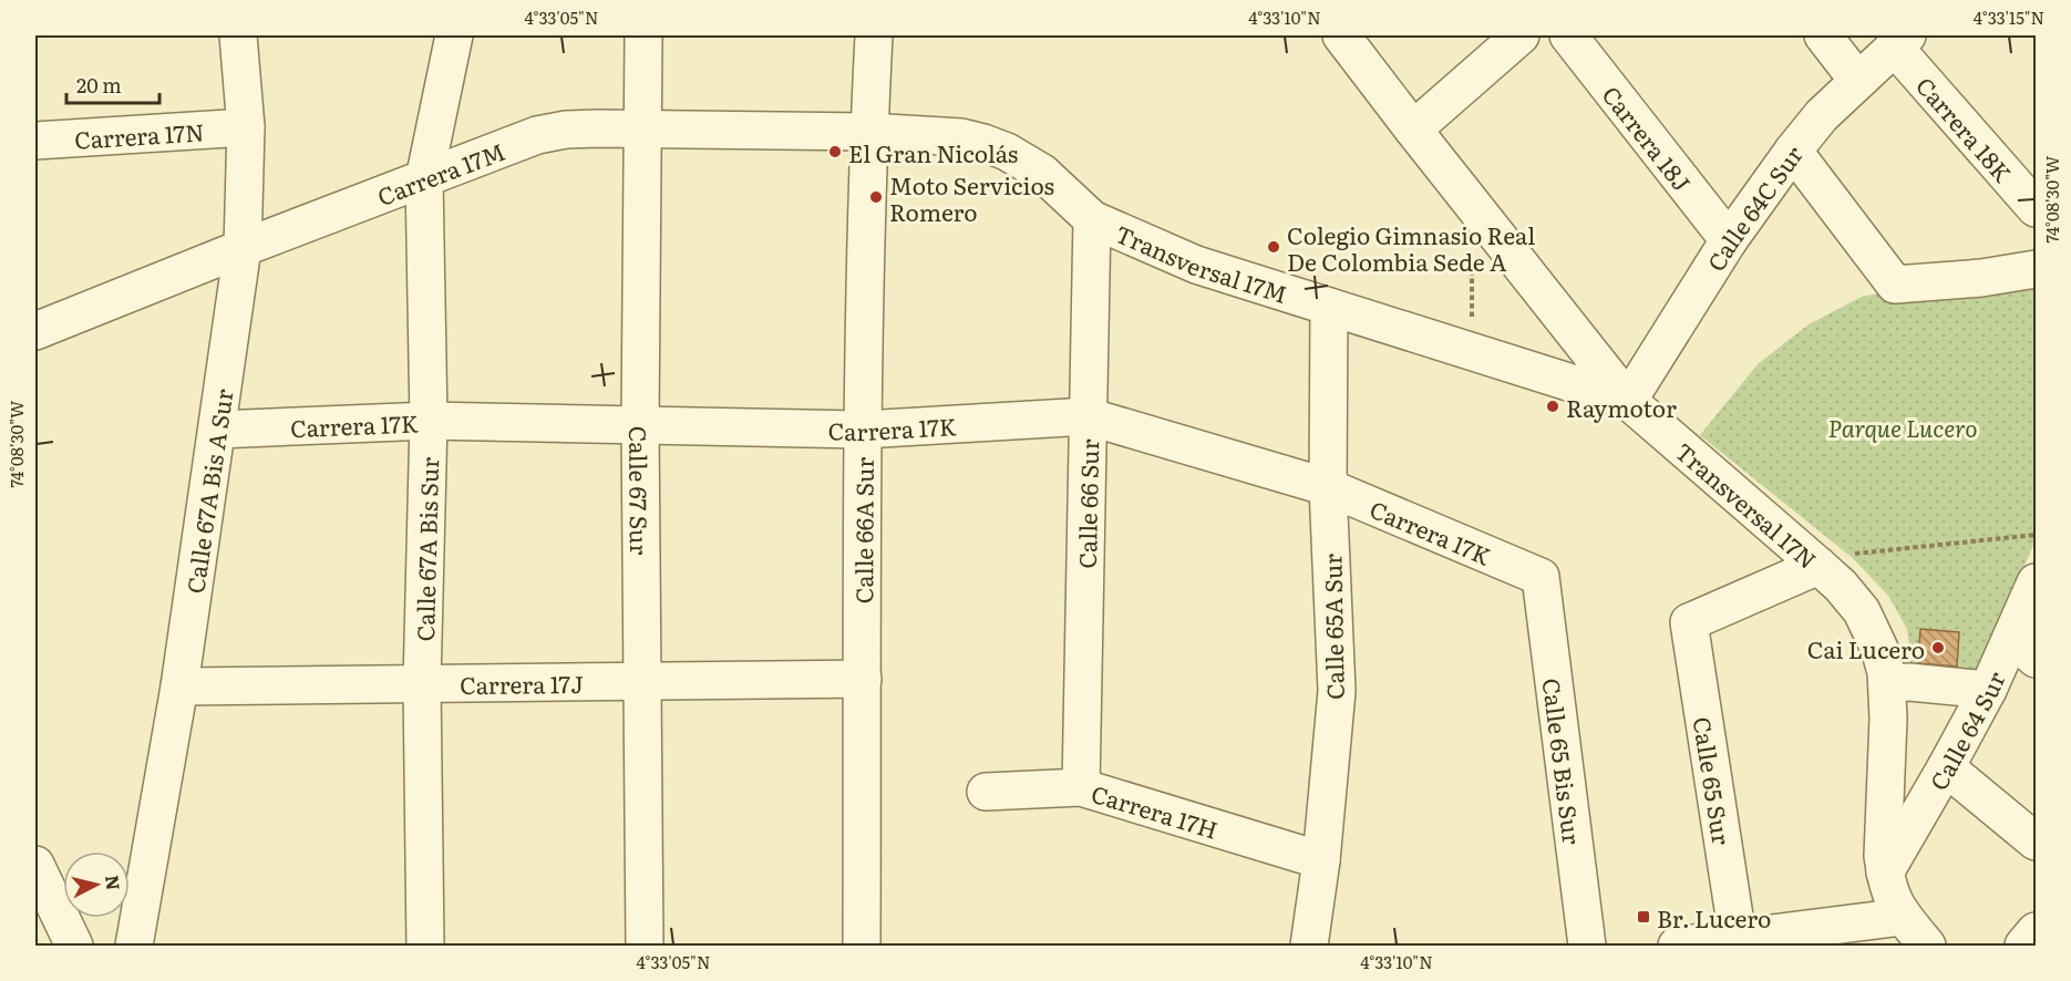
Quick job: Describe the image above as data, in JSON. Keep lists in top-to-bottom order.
{
  "streets": {
    "street": [
      "Carrera 18K",
      "Carrera 17N",
      "Carrera 18J",
      "Carrera 17M",
      "Calle 64C Sur",
      "Transversal 17M",
      "Carrera 17K",
      "Calle 67 Sur",
      "Calle 67A Bis A Sur",
      "Calle 66 Sur",
      "Transversal 17N",
      "Calle 66A Sur",
      "Calle 67A Bis Sur",
      "Calle 65A Sur",
      "Carrera 17J",
      "Calle 64 Sur",
      "Calle 65 Bis Sur",
      "Calle 65 Sur",
      "Carrera 17H"
    ]
  },
  "crossings": [
    ["Carrera 18K", "Calle 64C Sur"],
    ["Carrera 17N", "Calle 67A Bis A Sur"],
    ["Carrera 18J", "Calle 64C Sur"],
    ["Carrera 17M", "Transversal 17M"],
    ["Carrera 17M", "Calle 67 Sur"],
    ["Carrera 17M", "Calle 67A Bis A Sur"],
    ["Carrera 17M", "Calle 66A Sur"],
    ["Carrera 17M", "Calle 67A Bis Sur"],
    ["Calle 64C Sur", "Transversal 17M"],
    ["Calle 64C Sur", "Transversal 17N"],
    ["Transversal 17M", "Calle 66 Sur"],
    ["Transversal 17M", "Transversal 17N"],
    ["Transversal 17M", "Calle 66A Sur"],
    ["Transversal 17M", "Calle 65A Sur"],
    ["Carrera 17K", "Calle 67 Sur"],
    ["Carrera 17K", "Calle 67A Bis A Sur"],
    ["Carrera 17K", "Calle 66 Sur"],
    ["Carrera 17K", "Calle 66A Sur"],
    ["Carrera 17K", "Calle 67A Bis Sur"],
    ["Carrera 17K", "Calle 65A Sur"],
    ["Carrera 17K", "Calle 65 Bis Sur"],
    ["Calle 67 Sur", "Carrera 17J"],
    ["Calle 67A Bis A Sur", "Carrera 17J"],
    ["Calle 66 Sur", "Carrera 17H"],
    ["Transversal 17N", "Calle 64 Sur"],
    ["Transversal 17N", "Calle 65 Sur"],
    ["Calle 66A Sur", "Carrera 17J"],
    ["Calle 67A Bis Sur", "Carrera 17J"],
    ["Calle 65A Sur", "Carrera 17H"]
  ],
  "parks": ["Parque Lucero"],
  "places": {
    "other": [
      "El Gran Nicolás",
      "Moto Servicios Romero",
      "Colegio Gimnasio Real De Colombia Sede A",
      "Raymotor",
      "Cai Lucero"
    ],
    "transit": ["Br. Lucero"]
  },
  "scale_bar": "20 m",
  "north": "right",
  "coordinates": [
    "4°33'05\"N",
    "4°33'10\"N",
    "4°33'15\"N",
    "74°08'30\"W"
  ]
}
